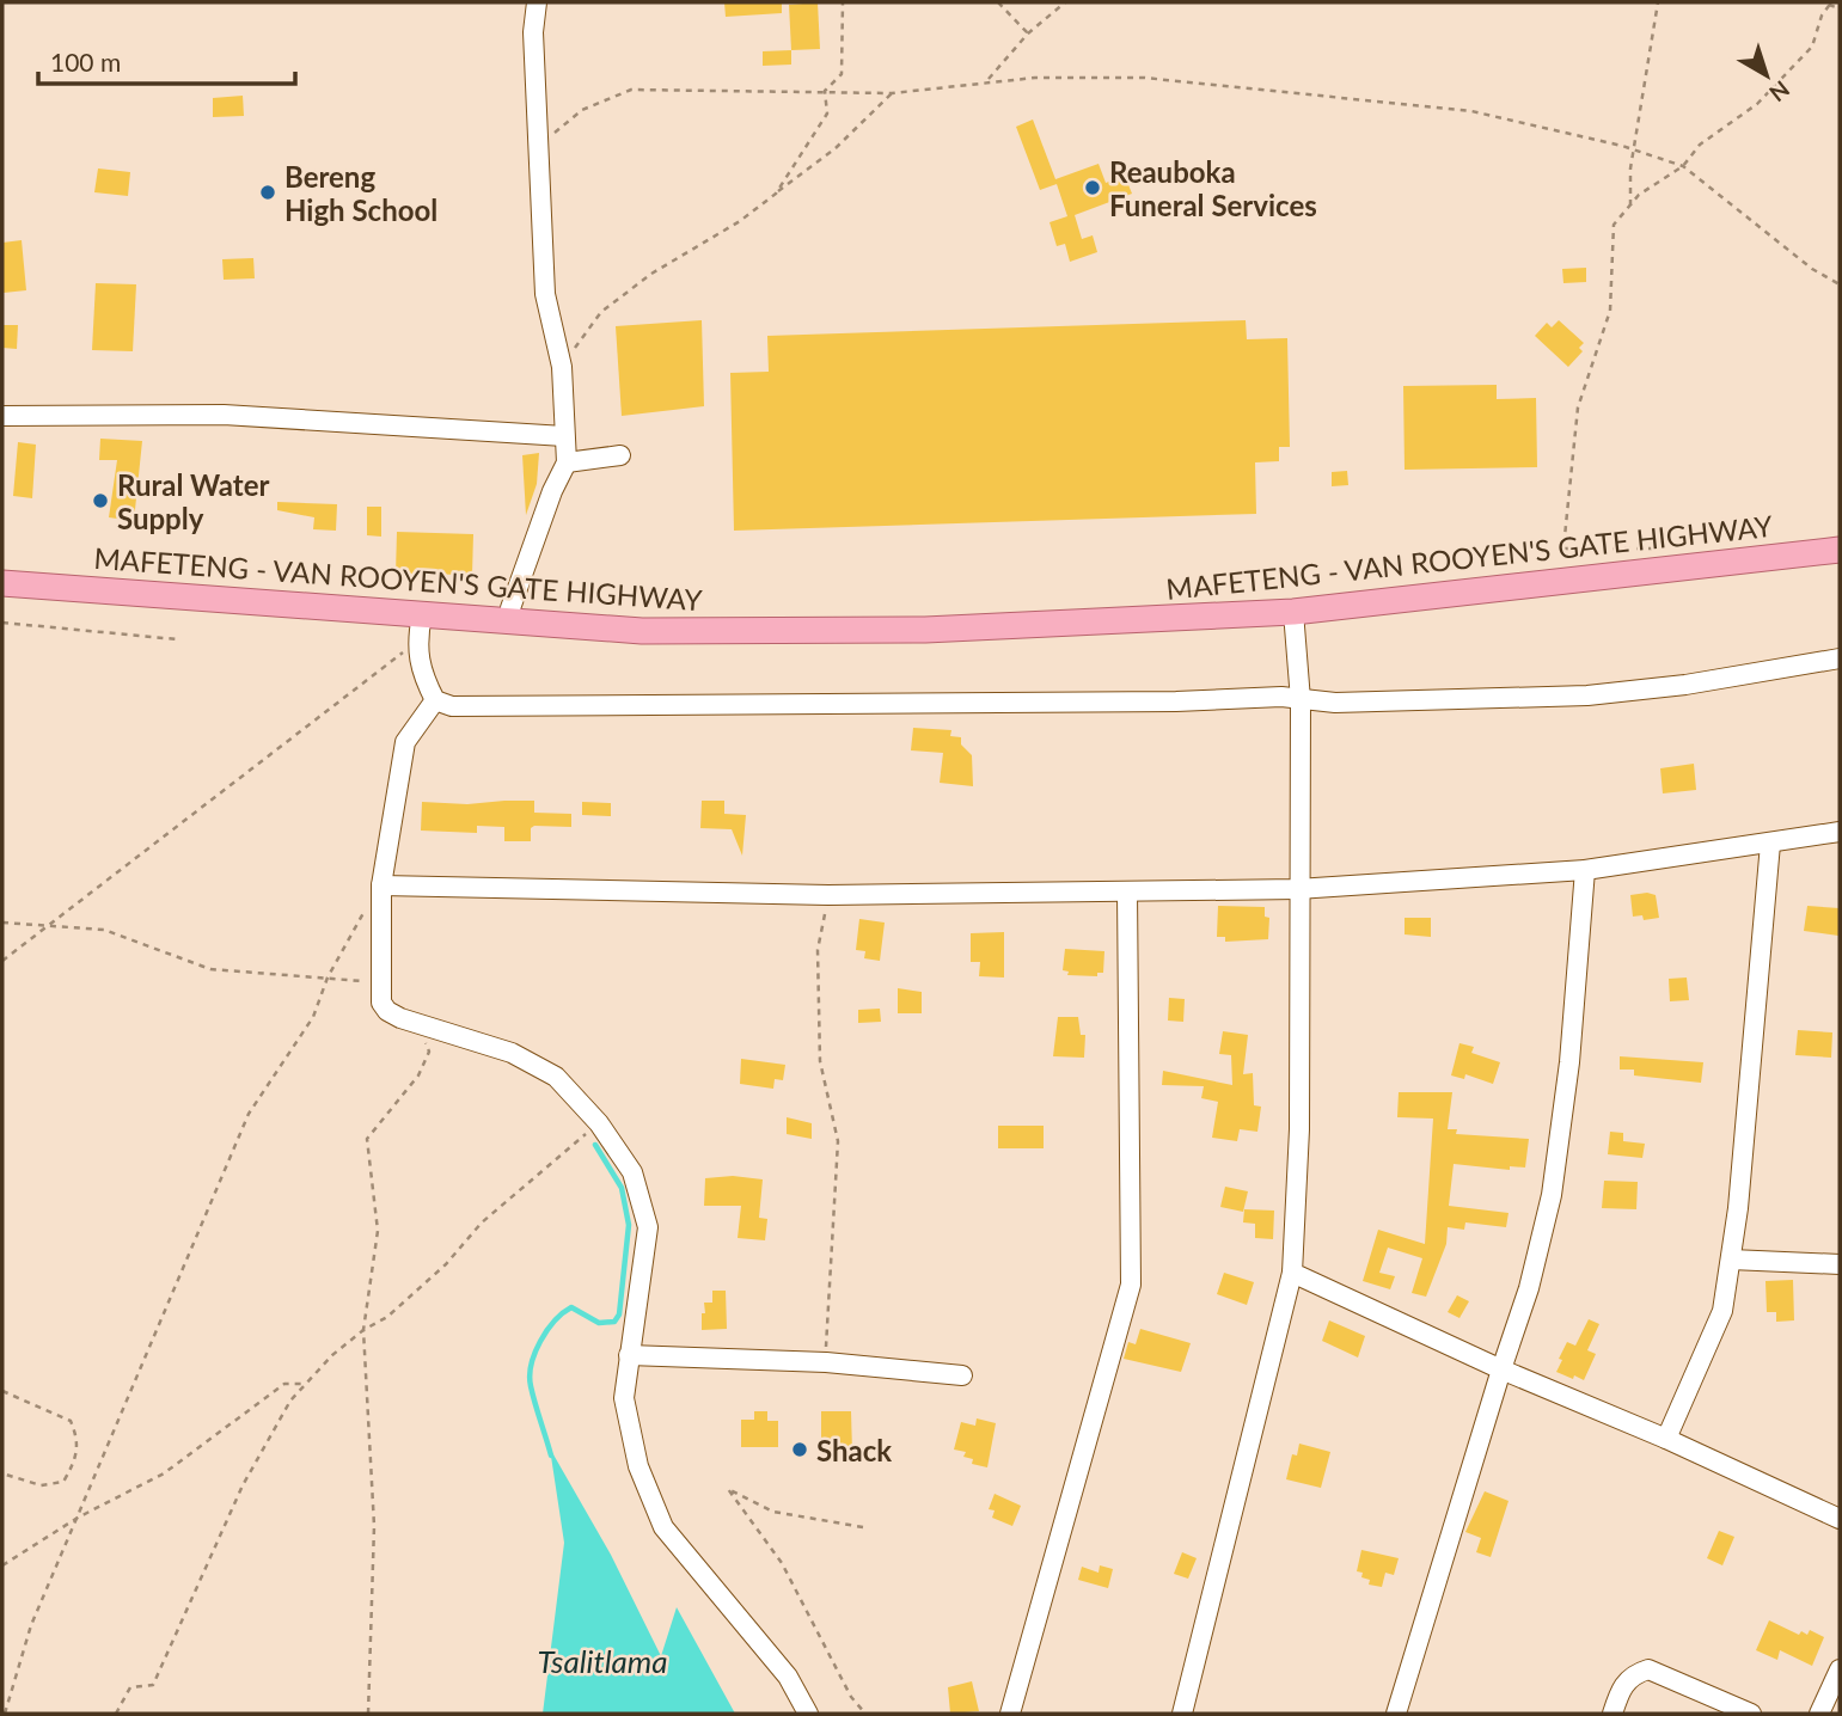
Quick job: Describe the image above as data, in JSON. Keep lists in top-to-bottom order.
{
  "streets": {
    "main road": ["MAFETENG - VAN ROOYEN'S GATE HIGHWAY"]
  },
  "water": ["Tsalitlama"],
  "places": [
    "Reauboka Funeral Services",
    "Bereng High School",
    "Rural Water Supply",
    "Shack"
  ],
  "scale_bar": "100 m",
  "north": "bottom right"
}
